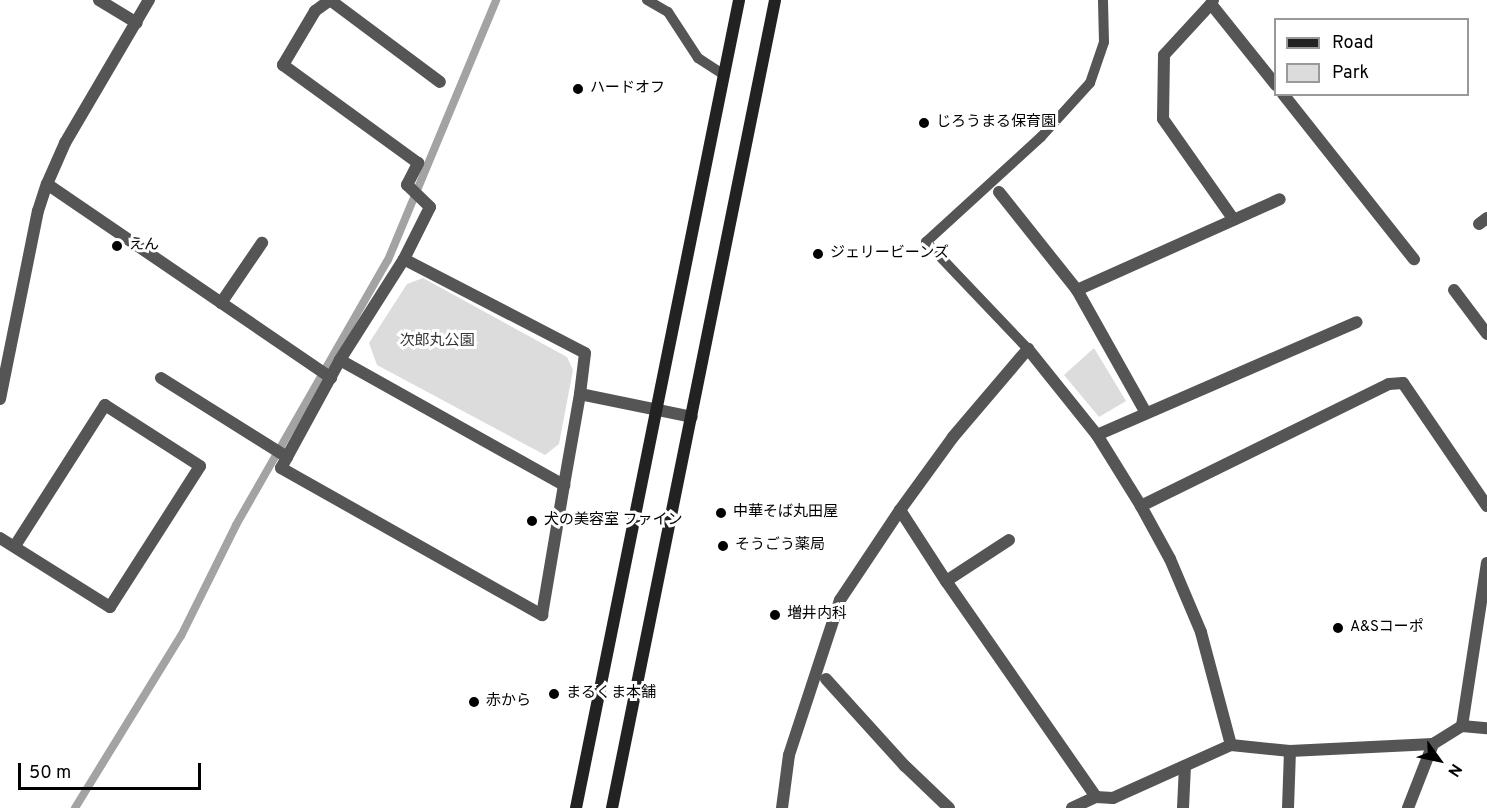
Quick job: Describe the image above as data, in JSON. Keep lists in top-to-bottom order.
{
  "parks": ["次郎丸公園"],
  "places": [
    "ハードオフ",
    "じろうまる保育園",
    "えん",
    "ジェリービーンズ",
    "中華そば丸田屋",
    "犬の美容室 ファイン",
    "そうごう薬局",
    "増井内科",
    "A&Sコーポ",
    "まるくま本舗",
    "赤から"
  ],
  "legend": ["Road", "Park"],
  "scale_bar": "50 m",
  "north": "bottom right"
}
